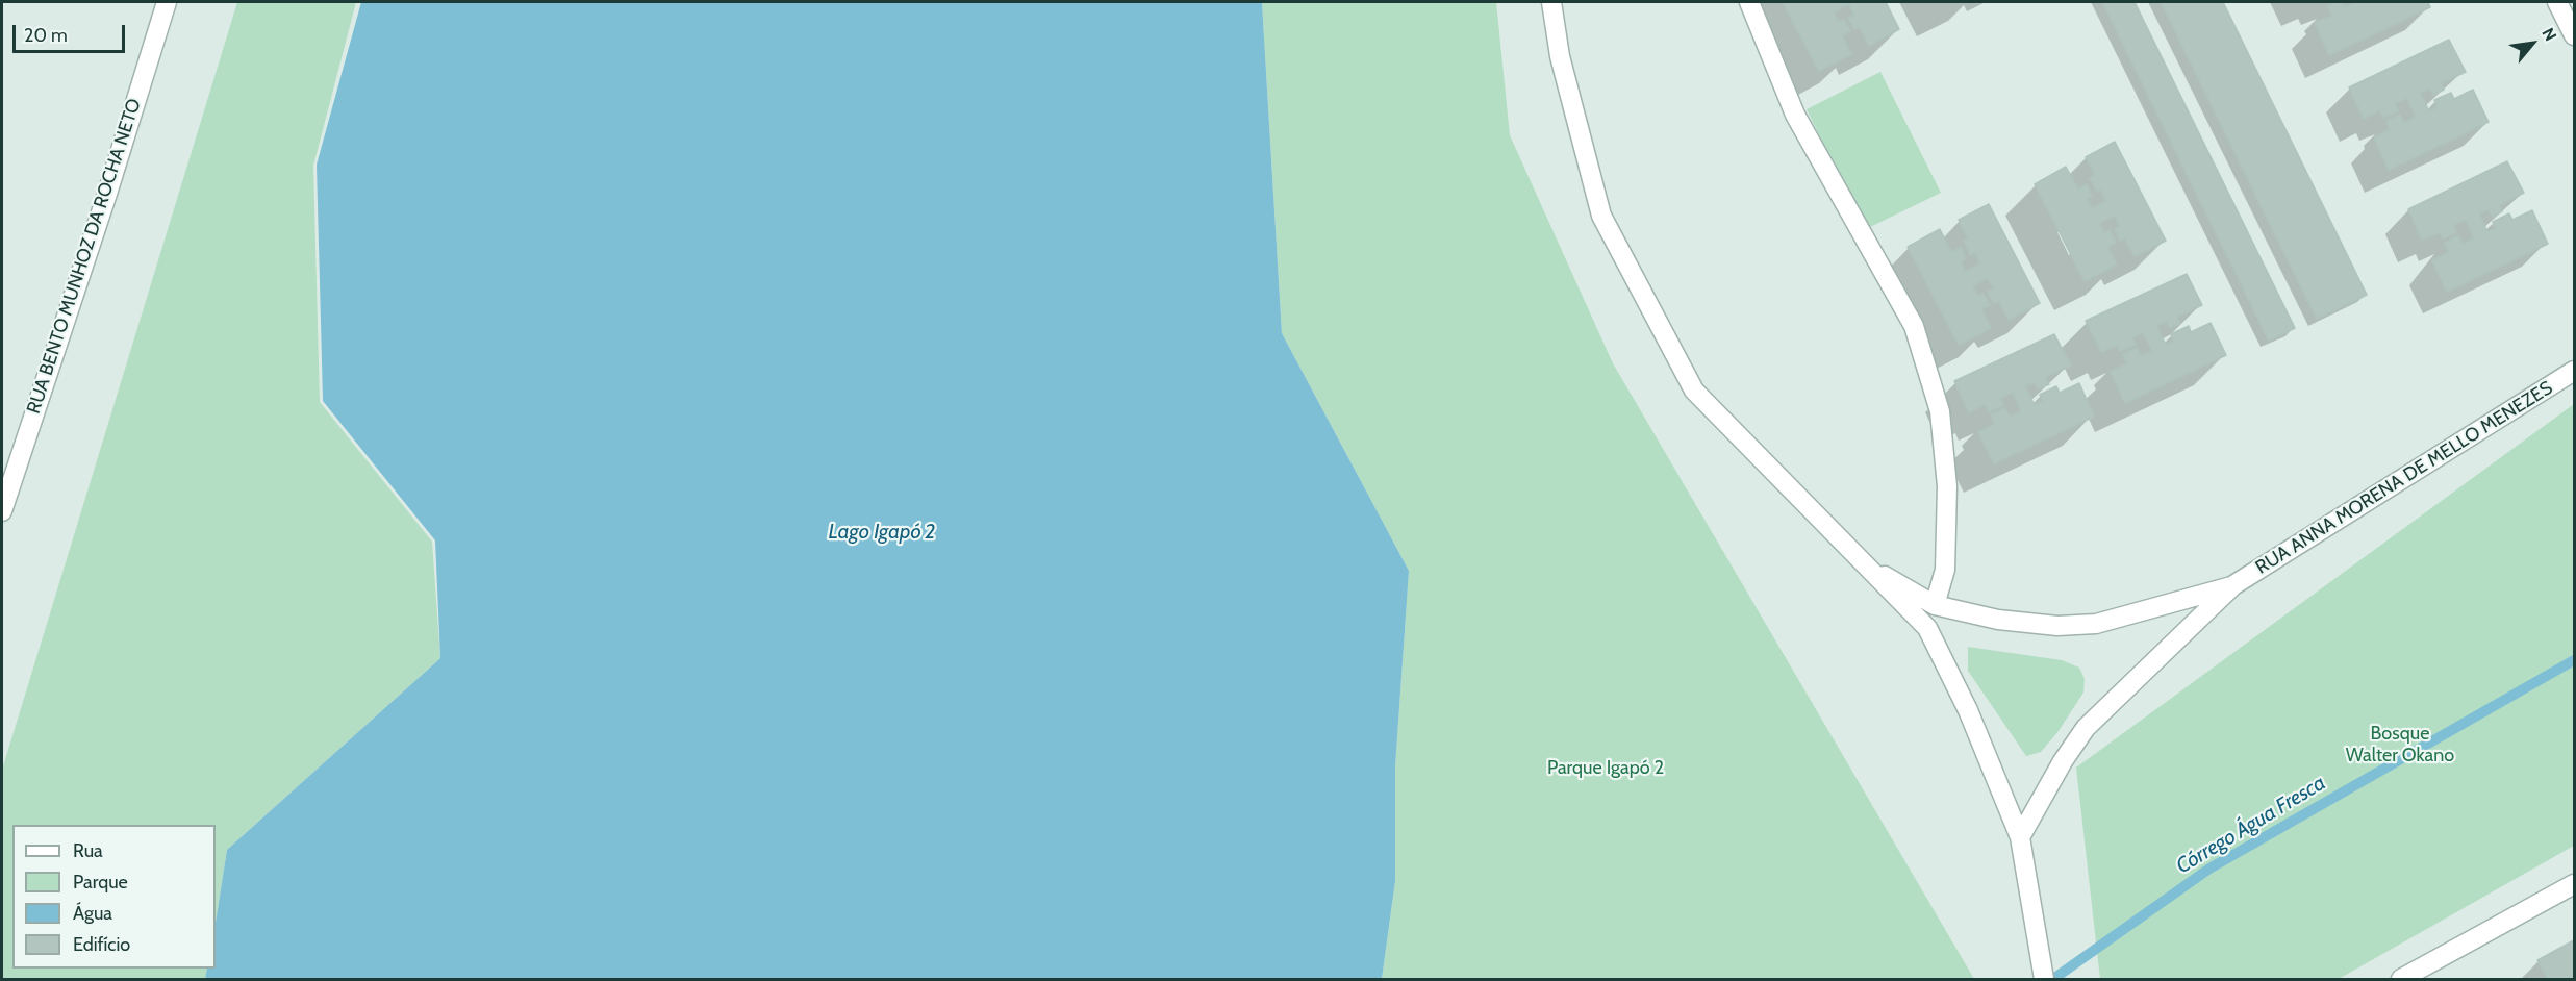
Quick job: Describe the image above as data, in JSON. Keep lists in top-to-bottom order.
{
  "streets": {
    "street": ["RUA BENTO MUNHOZ DA ROCHA NETO", "RUA ANNA MORENA DE MELLO MENEZES"]
  },
  "water": ["Lago Igapó 2", "Córrego Água Fresca"],
  "parks": ["Bosque Walter Okano", "Parque Igapó 2"],
  "legend": [
    "Rua",
    "Parque",
    "Água",
    "Edifício"
  ],
  "scale_bar": "20 m",
  "north": "top right"
}
